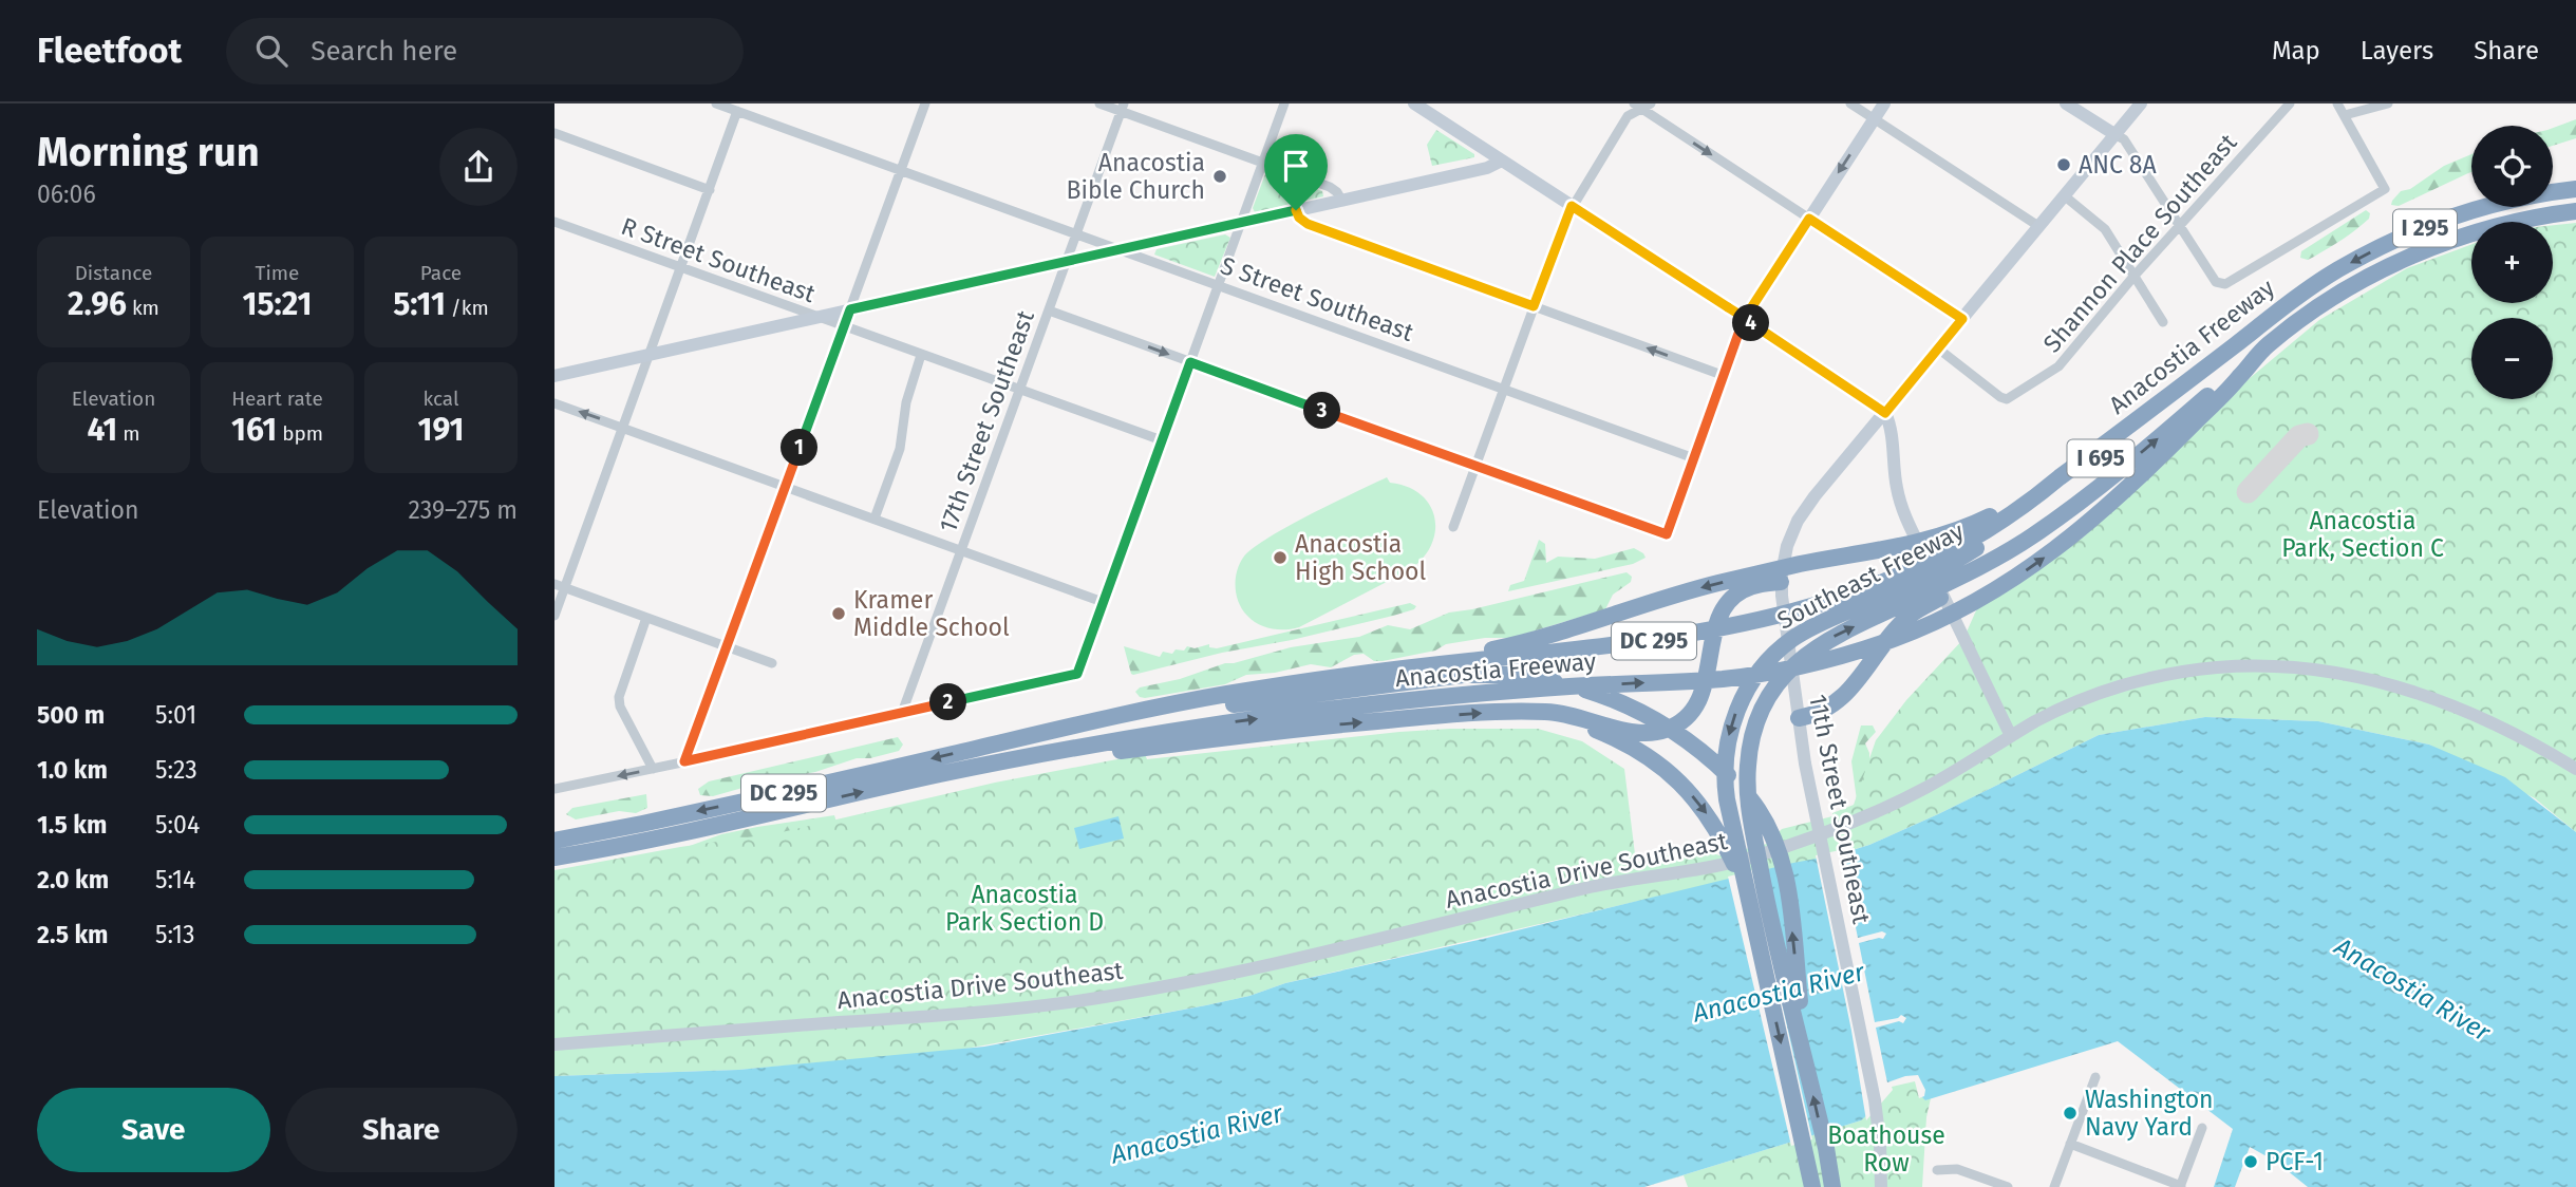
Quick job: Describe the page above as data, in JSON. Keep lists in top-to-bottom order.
{
  "streets": {
    "highway": [
      "I 295",
      "Anacostia Freeway",
      "I 695",
      "Southeast Freeway",
      "DC 295"
    ],
    "main road": ["11th Street Southeast", "Anacostia Drive Southeast"],
    "street": [
      "Shannon Place Southeast",
      "R Street Southeast",
      "S Street Southeast",
      "17th Street Southeast"
    ]
  },
  "crossings": [
    ["R Street Southeast", "17th Street Southeast"],
    ["S Street Southeast", "17th Street Southeast"],
    ["Anacostia Freeway", "I 695"],
    ["Anacostia Freeway", "Southeast Freeway"],
    ["I 695", "Southeast Freeway"]
  ],
  "water": ["Anacostia River"],
  "parks": ["Anacostia Park, Section C", "Anacostia Park Section D", "Boathouse Row"],
  "places": [
    "ANC 8A",
    "Anacostia Bible Church",
    "Anacostia High School",
    "Kramer Middle School",
    "Washington Navy Yard",
    "PCF-1"
  ],
  "page": {
    "header": "Fleetfoot",
    "search": "Search here",
    "nav": ["Map", "Layers", "Share"],
    "heading": ["Morning run", "06:06"],
    "map_buttons": ["+", "−"],
    "stats": [
      ["Distance", "2.96 km"],
      ["Time", "15:21"],
      ["Pace", "5:11 /km"],
      ["Elevation", "41 m"],
      ["Heart rate", "161 bpm"],
      ["kcal", "191"]
    ],
    "pins": [
      "4",
      "3",
      "1",
      "2"
    ],
    "chart": ["Elevation", "239–275 m"],
    "list": [
      {
        "name": "500 m",
        "note": "5:01"
      },
      {
        "name": "1.0 km",
        "note": "5:23"
      },
      {
        "name": "1.5 km",
        "note": "5:04"
      },
      {
        "name": "2.0 km",
        "note": "5:14"
      },
      {
        "name": "2.5 km",
        "note": "5:13"
      }
    ],
    "buttons": ["Save", "Share"]
  }
}
